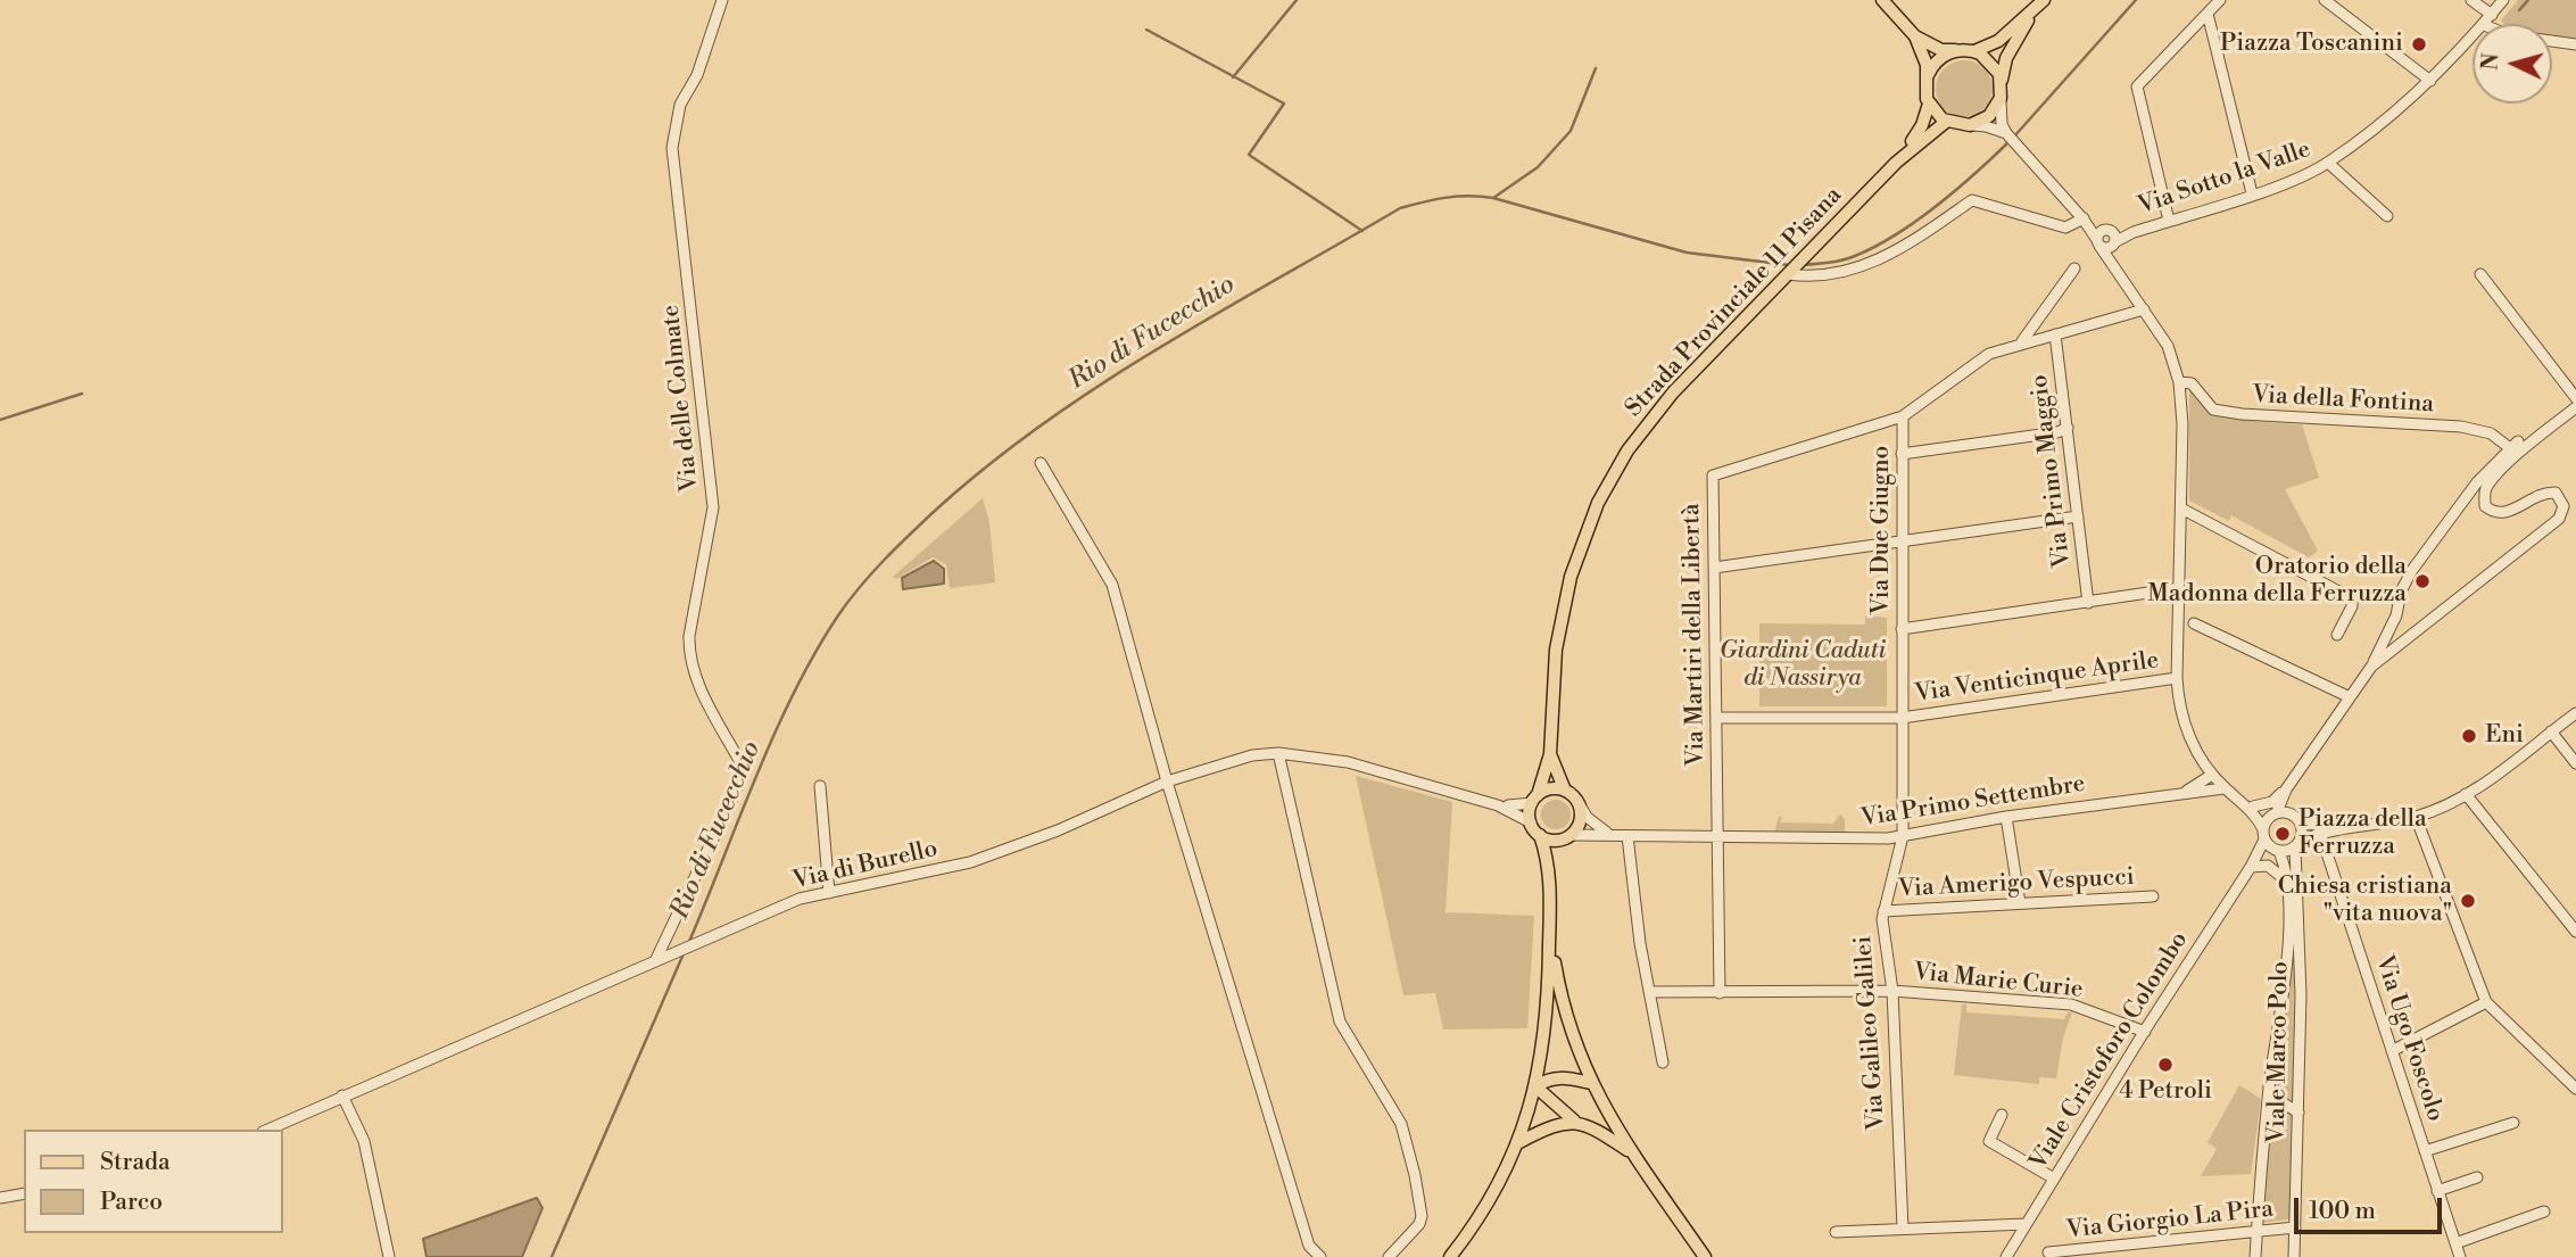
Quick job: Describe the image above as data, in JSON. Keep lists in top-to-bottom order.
{
  "streets": {
    "main road": ["Strada Provinciale 11 Pisana"],
    "street": [
      "Via Sotto la Valle",
      "Via delle Colmate",
      "Via della Fontina",
      "Via Primo Maggio",
      "Via Due Giugno",
      "Via Martiri della Libertà",
      "Via Venticinque Aprile",
      "Via Primo Settembre",
      "Via di Burello",
      "Via Amerigo Vespucci",
      "Via Marie Curie",
      "Via Galileo Galilei",
      "Via Ugo Foscolo",
      "Viale Cristoforo Colombo",
      "Viale Marco Polo",
      "Via Giorgio La Pira"
    ]
  },
  "crossings": [
    ["Strada Provinciale 11 Pisana", "Via di Burello"],
    ["Via delle Colmate", "Via di Burello"],
    ["Via Due Giugno", "Via Martiri della Libertà"],
    ["Via Due Giugno", "Via Venticinque Aprile"],
    ["Via Due Giugno", "Via Primo Settembre"],
    ["Via Due Giugno", "Via Galileo Galilei"],
    ["Via Martiri della Libertà", "Via Venticinque Aprile"],
    ["Via Martiri della Libertà", "Via Primo Settembre"],
    ["Via Martiri della Libertà", "Via Marie Curie"],
    ["Via Primo Settembre", "Via Galileo Galilei"],
    ["Via Amerigo Vespucci", "Via Galileo Galilei"],
    ["Via Marie Curie", "Via Galileo Galilei"],
    ["Via Marie Curie", "Viale Cristoforo Colombo"],
    ["Viale Cristoforo Colombo", "Viale Marco Polo"],
    ["Viale Marco Polo", "Via Giorgio La Pira"]
  ],
  "water": ["Rio di Fucecchio"],
  "parks": ["Giardini Caduti di Nassirya"],
  "places": [
    "Piazza Toscanini",
    "Oratorio della Madonna della Ferruzza",
    "Eni",
    "Piazza della Ferruzza",
    "Chiesa cristiana \"vita nuova\"",
    "4 Petroli"
  ],
  "legend": ["Strada", "Parco"],
  "scale_bar": "100 m",
  "north": "left"
}
